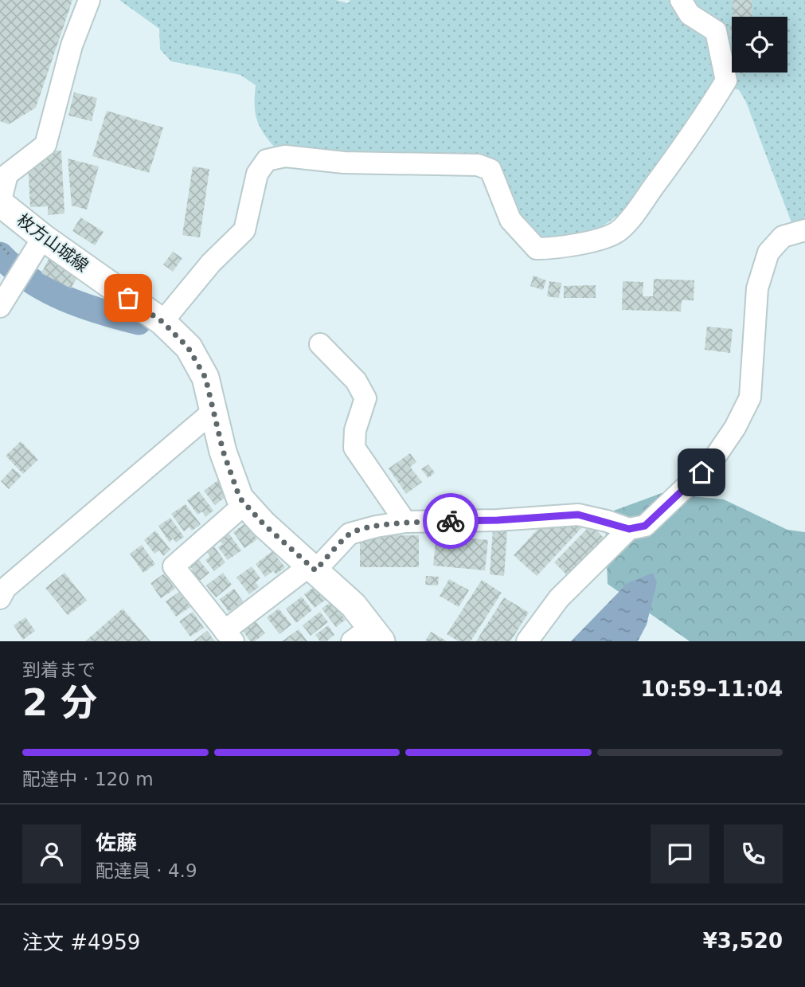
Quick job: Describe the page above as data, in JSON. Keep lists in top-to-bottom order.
{
  "streets": {
    "main road": ["枚方山城線"]
  },
  "page": {
    "heading": ["2 分", "到着まで", "10:59–11:04"],
    "panel": [
      "佐藤",
      "配達員 · 4.9",
      "注文 #4959",
      "¥3,520"
    ],
    "bar": "配達中 · 120 m"
  }
}
